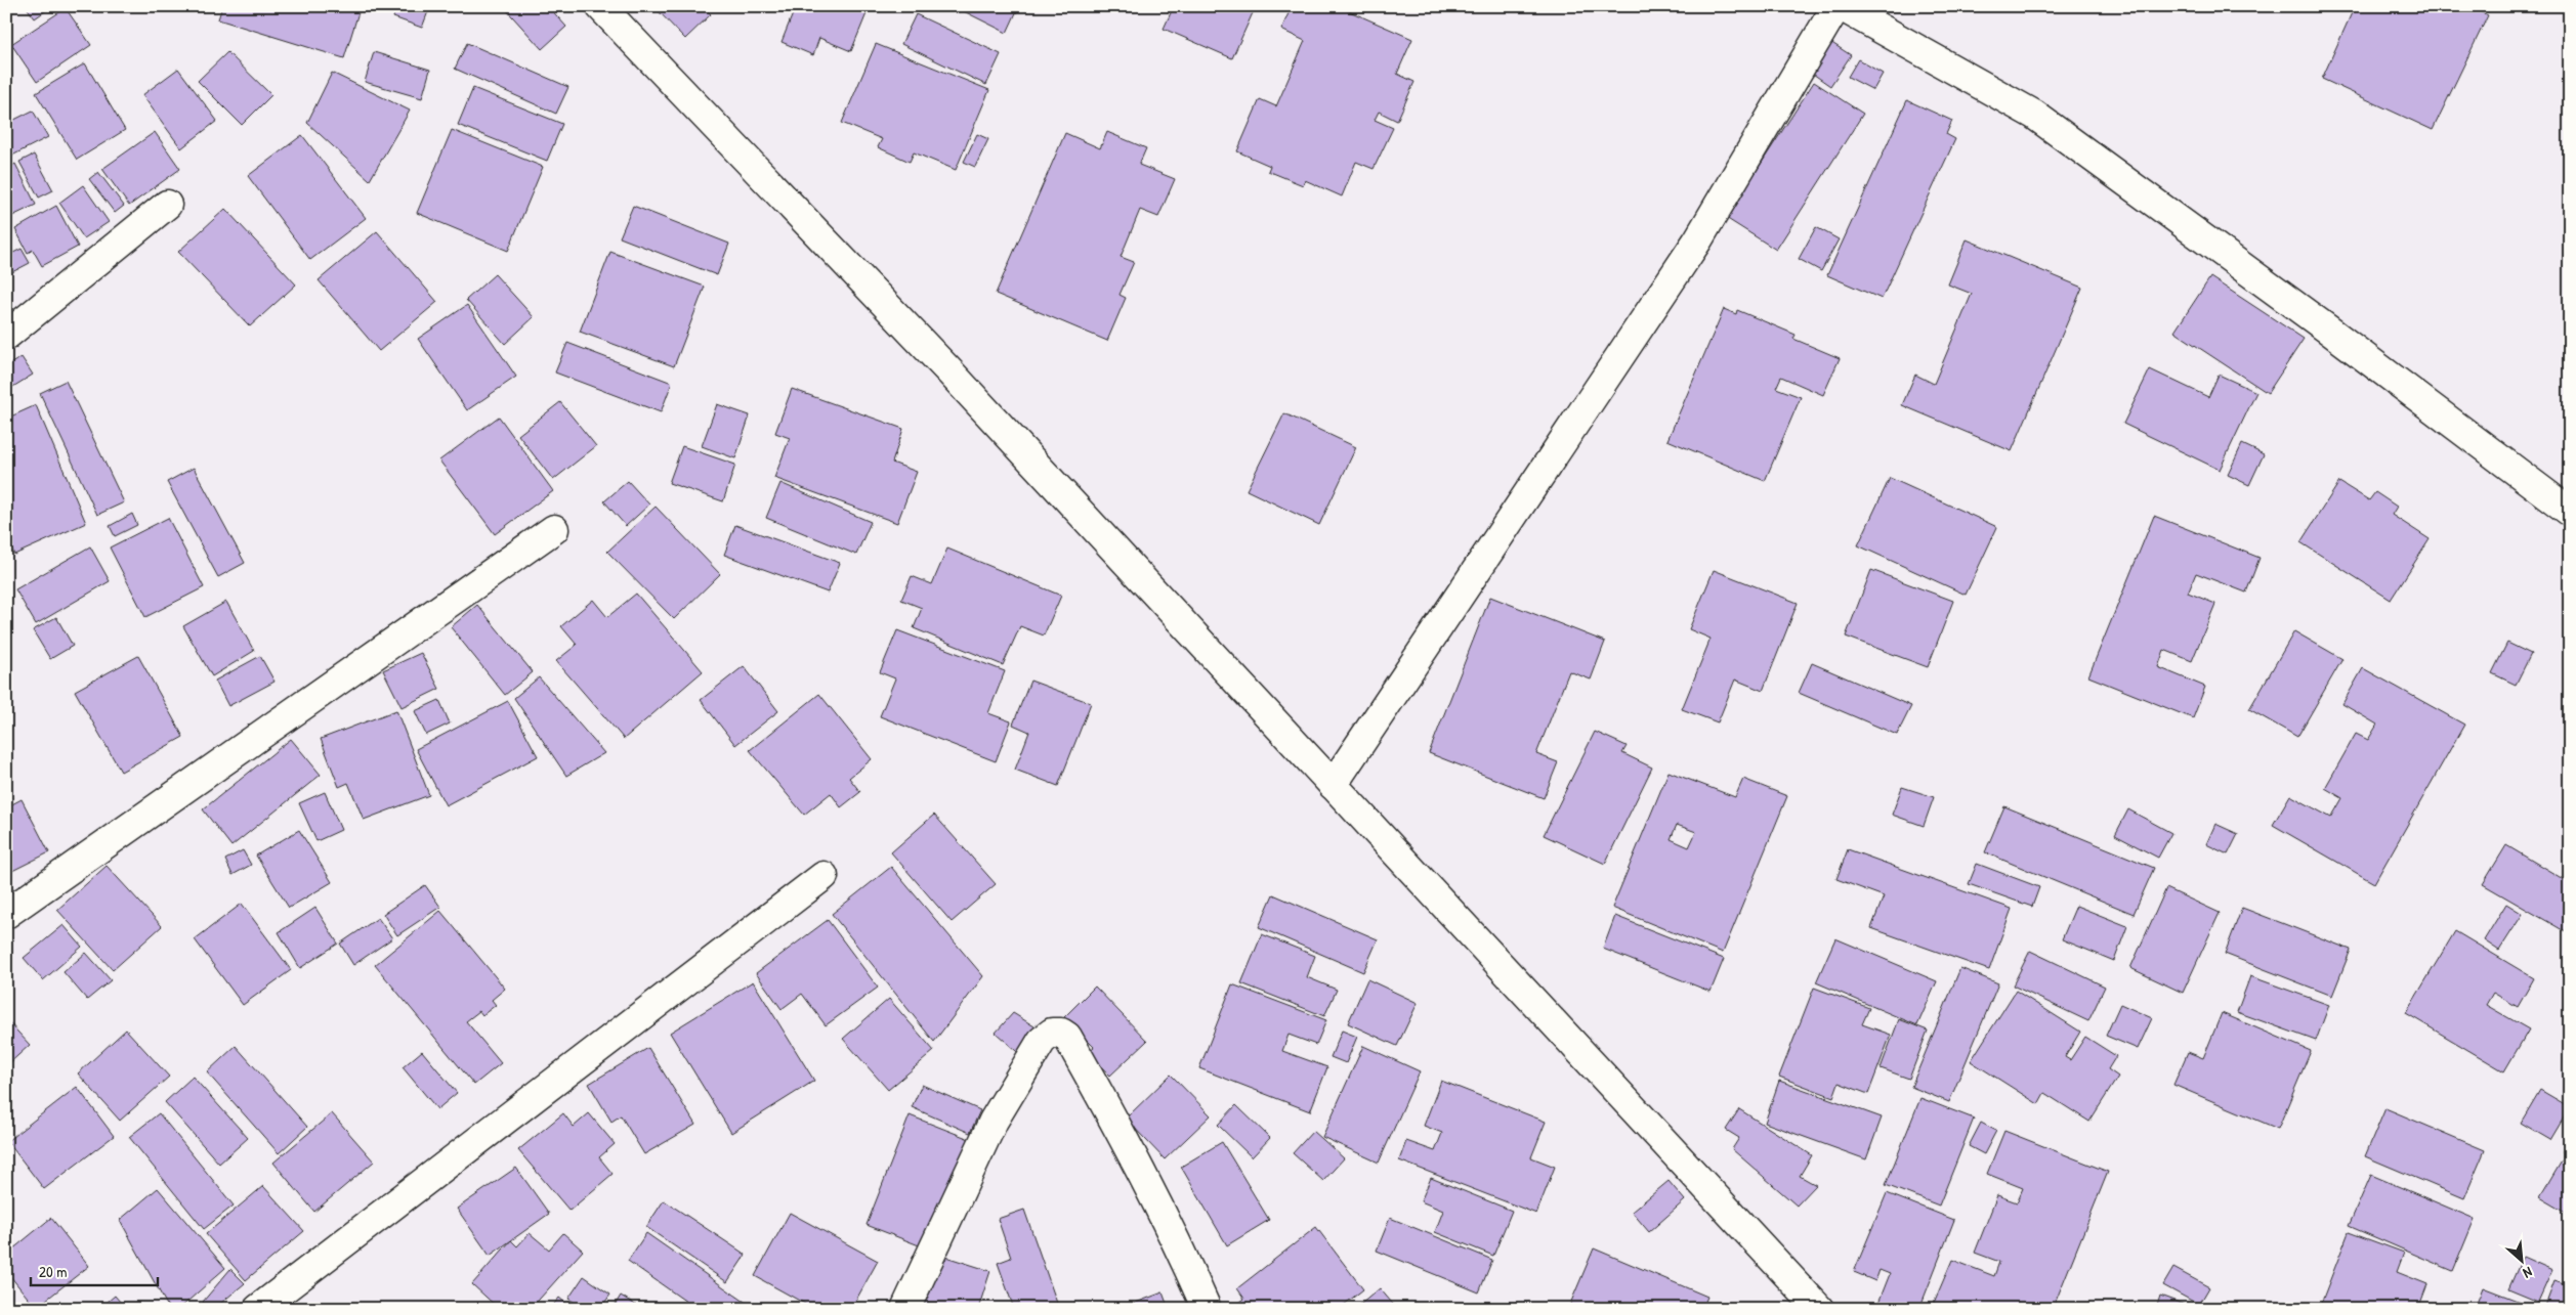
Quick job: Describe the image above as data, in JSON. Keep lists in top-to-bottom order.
{
  "scale_bar": "20 m",
  "north": "bottom right"
}
